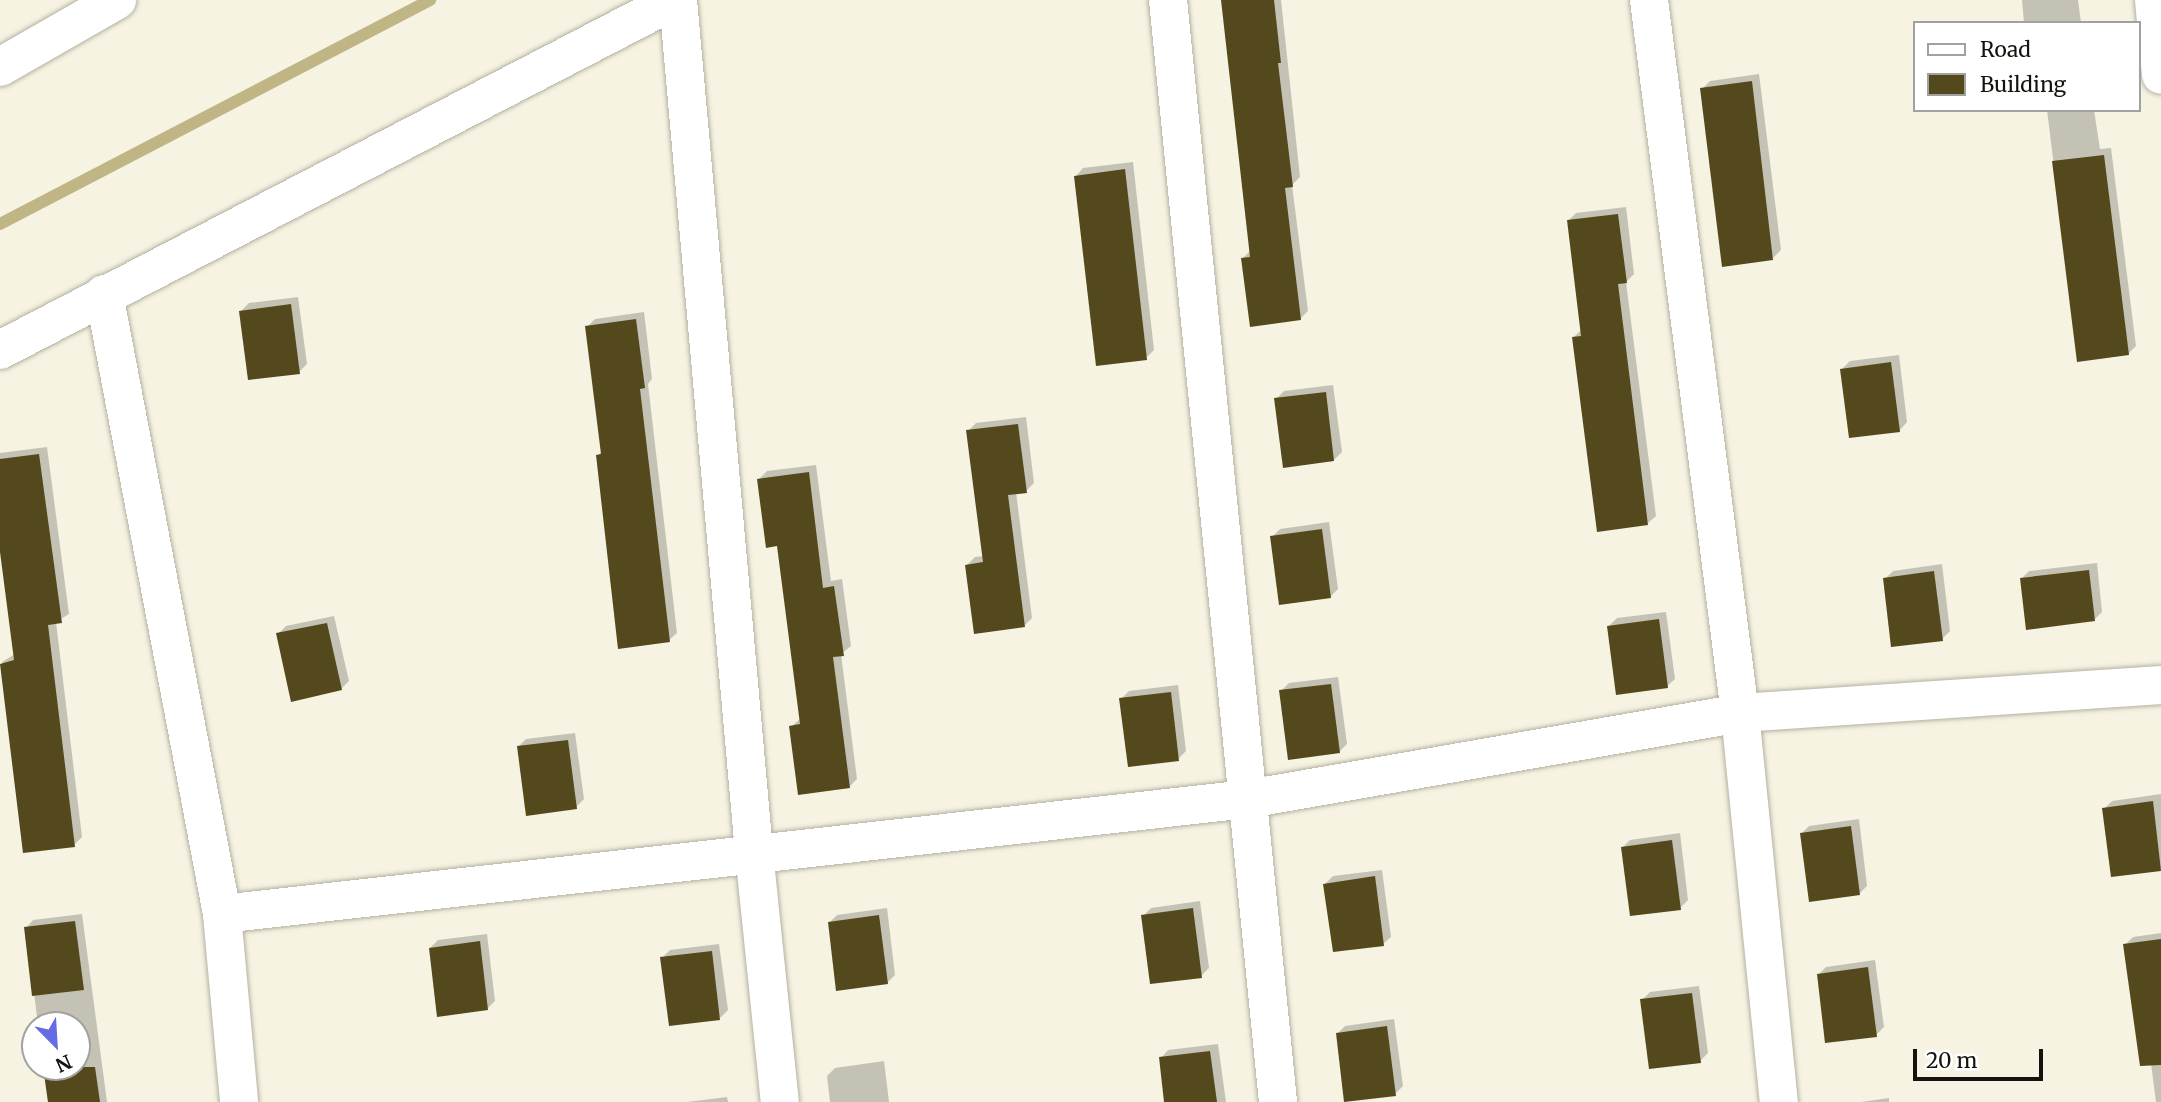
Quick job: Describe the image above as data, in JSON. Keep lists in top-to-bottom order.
{
  "legend": ["Road", "Building"],
  "scale_bar": "20 m",
  "north": "bottom right"
}
